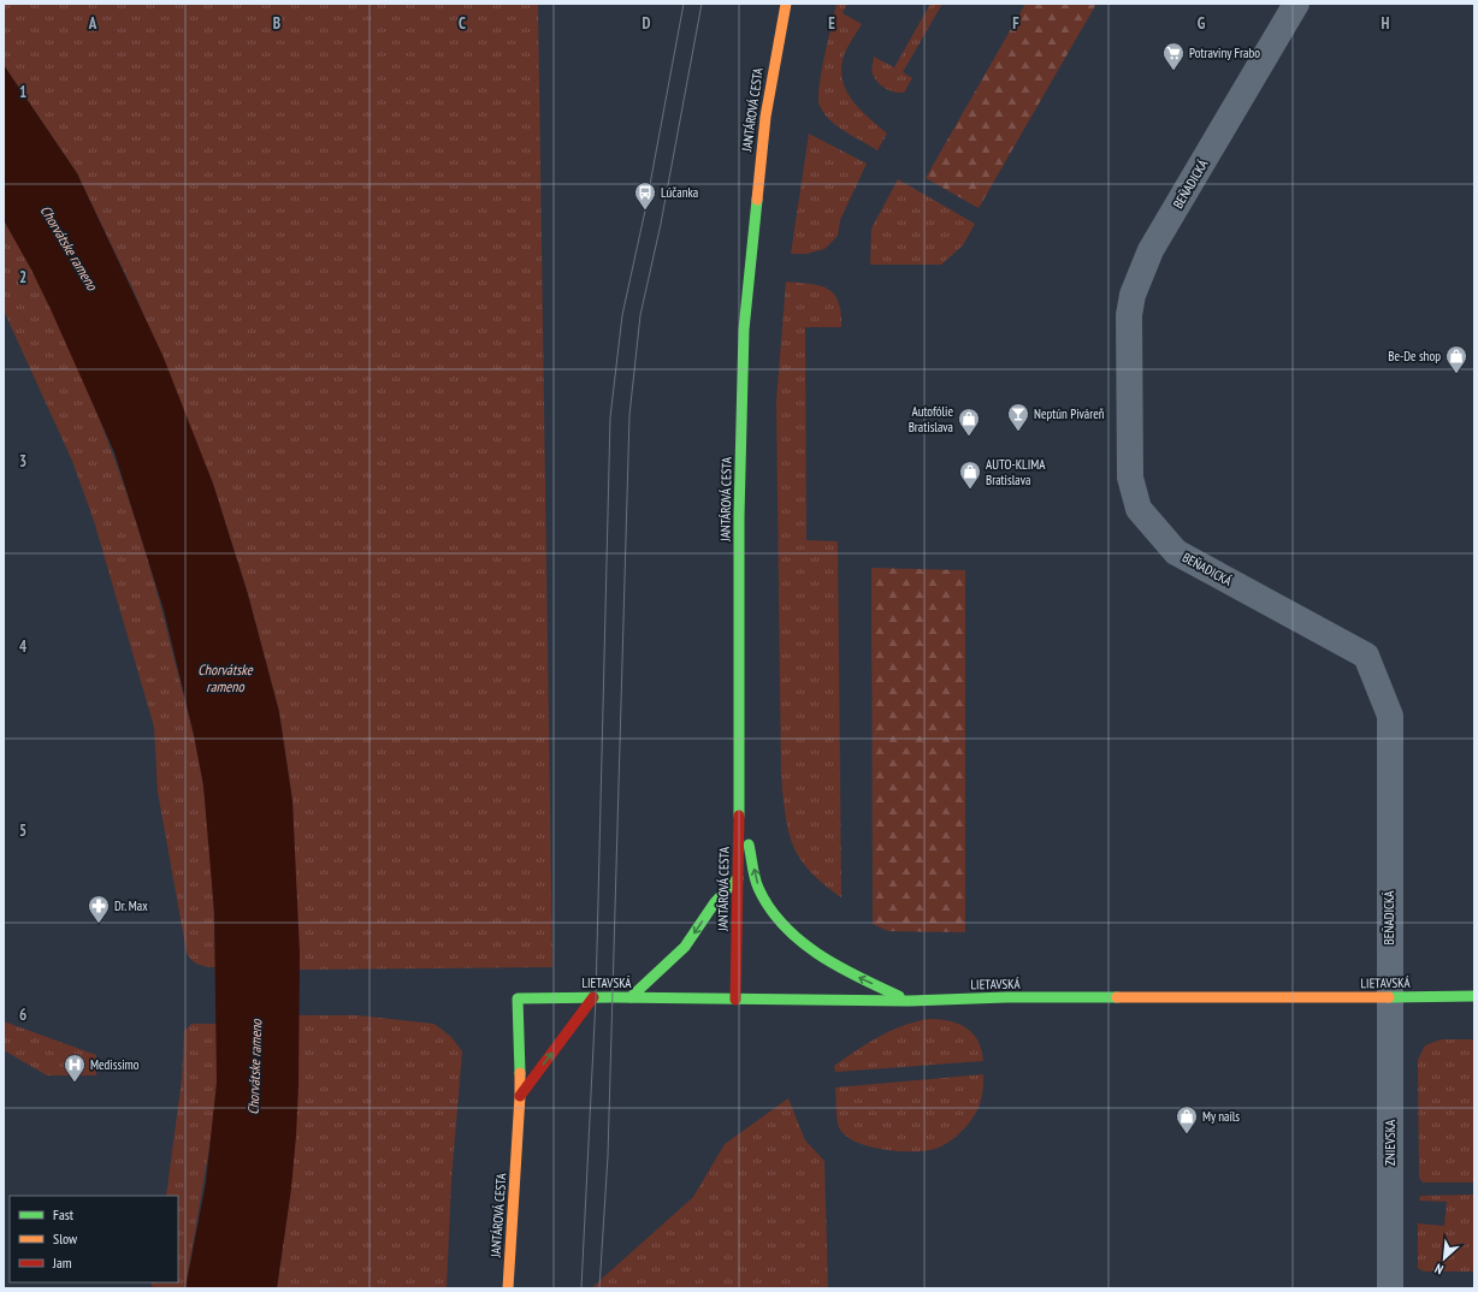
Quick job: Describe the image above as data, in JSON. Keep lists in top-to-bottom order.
{
  "streets": {
    "street": [
      "JANTÁROVÁ CESTA",
      "BEŇADICKÁ",
      "LIETAVSKÁ",
      "ZNIEVSKA"
    ]
  },
  "crossings": [
    ["JANTÁROVÁ CESTA", "LIETAVSKÁ"],
    ["BEŇADICKÁ", "LIETAVSKÁ"],
    ["BEŇADICKÁ", "ZNIEVSKA"],
    ["LIETAVSKÁ", "ZNIEVSKA"]
  ],
  "water": ["Chorvátske rameno"],
  "places": {
    "supermarket": ["Potraviny Frabo"],
    "bus stop": ["Lúčanka"],
    "shop": [
      "Be-De shop",
      "Autofólie Bratislava",
      "AUTO-KLIMA Bratislava",
      "My nails"
    ],
    "bar": ["Neptún Piváreň"],
    "pharmacy": ["Dr. Max"],
    "hospital": ["Medissimo"]
  },
  "legend": ["Fast", "Slow", "Jam"],
  "north": "bottom left",
  "grid": {
    "columns": [
      "A",
      "B",
      "C",
      "D",
      "E",
      "F",
      "G",
      "H"
    ],
    "rows": [
      "1",
      "2",
      "3",
      "4",
      "5",
      "6"
    ]
  }
}
